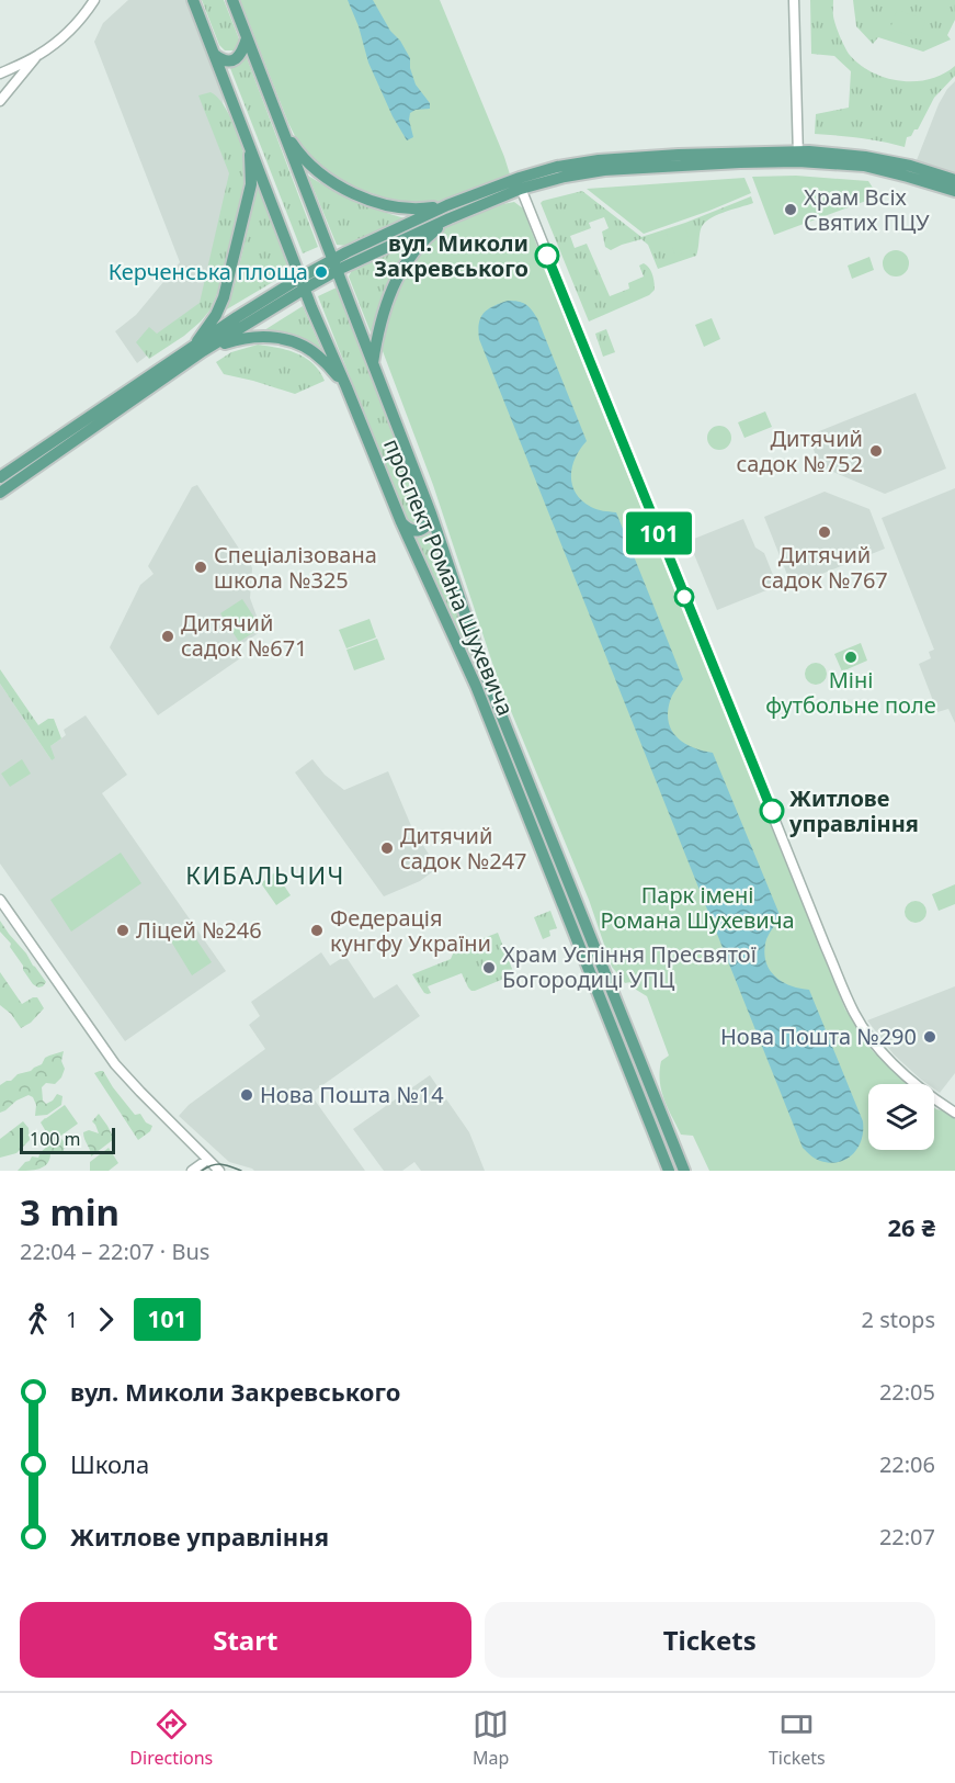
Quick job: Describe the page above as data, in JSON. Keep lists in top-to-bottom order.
{
  "streets": {
    "main road": ["проспект Романа Шухевича"]
  },
  "districts": ["КИБАЛЬЧИЧ"],
  "parks": ["Парк імені Романа Шухевича"],
  "places": [
    "Храм Всіх Святих ПЦУ",
    "вул. Миколи Закревського",
    "Керченська площа",
    "Дитячий садок №752",
    "Дитячий садок №767",
    "Спеціалізована школа №325",
    "Дитячий садок №671",
    "Міні футбольне поле",
    "Житлове управління",
    "Дитячий садок №247",
    "Ліцей №246",
    "Федерація кунгфу України",
    "Храм Успіння Пресвятої Богородиці УПЦ",
    "Нова Пошта №290",
    "Нова Пошта №14"
  ],
  "lines": ["bus line 101"],
  "scale_bar": "100 m",
  "page": {
    "on_map": "101",
    "scale": "100 m",
    "heading": ["3 min", "22:04 – 22:07 · Bus", "26 ₴"],
    "legs": ["1", "101", "2 stops"],
    "list": [
      {
        "name": "вул. Миколи Закревського",
        "value": "22:05"
      },
      {
        "name": "Школа",
        "value": "22:06"
      },
      {
        "name": "Житлове управління",
        "value": "22:07"
      }
    ],
    "buttons": ["Start", "Tickets"],
    "tabs": ["Directions", "Map", "Tickets"]
  }
}
